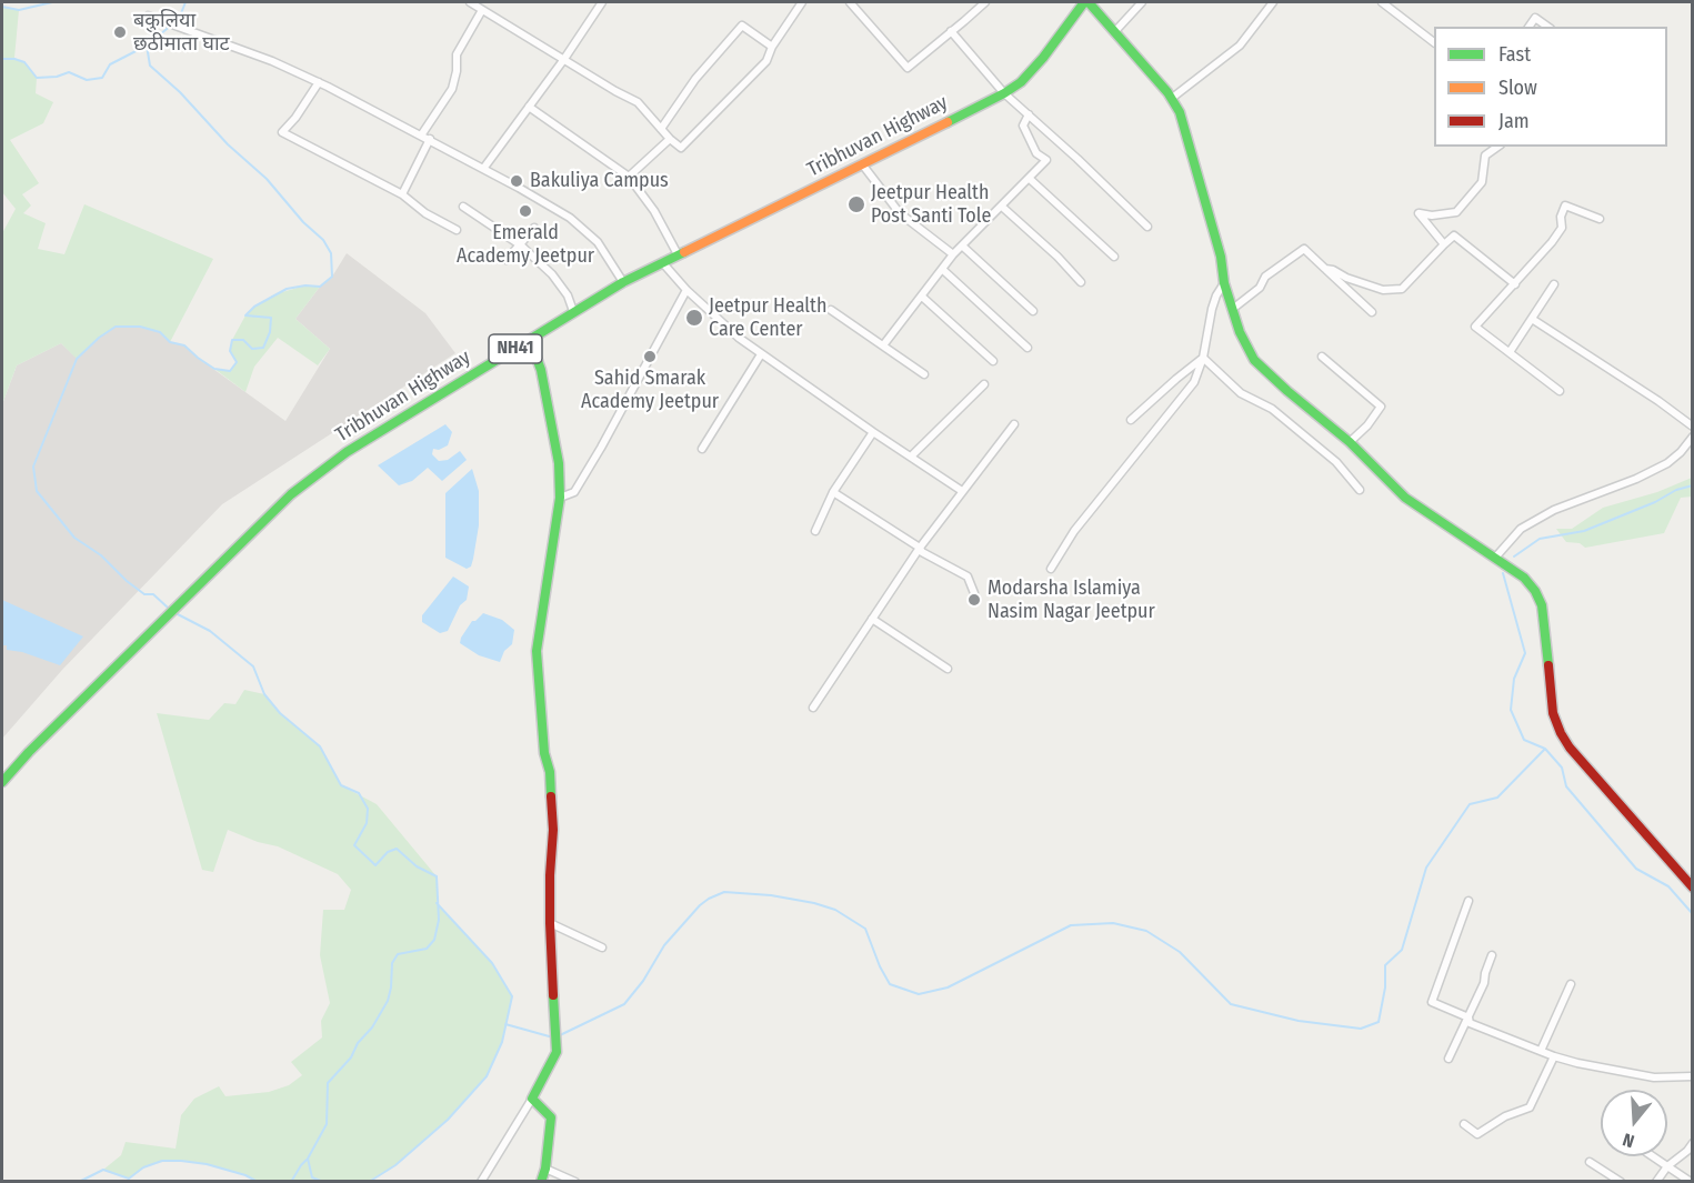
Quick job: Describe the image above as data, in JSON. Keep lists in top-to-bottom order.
{
  "streets": {
    "main road": ["Tribhuvan Highway", "NH41"]
  },
  "places": [
    "बकुलिया छठीमाता घाट",
    "Bakuliya Campus",
    "Jeetpur Health Post Santi Tole",
    "Emerald Academy Jeetpur",
    "Jeetpur Health Care Center",
    "Sahid Smarak Academy Jeetpur",
    "Modarsha Islamiya Nasim Nagar Jeetpur"
  ],
  "legend": ["Fast", "Slow", "Jam"],
  "north": "bottom"
}
